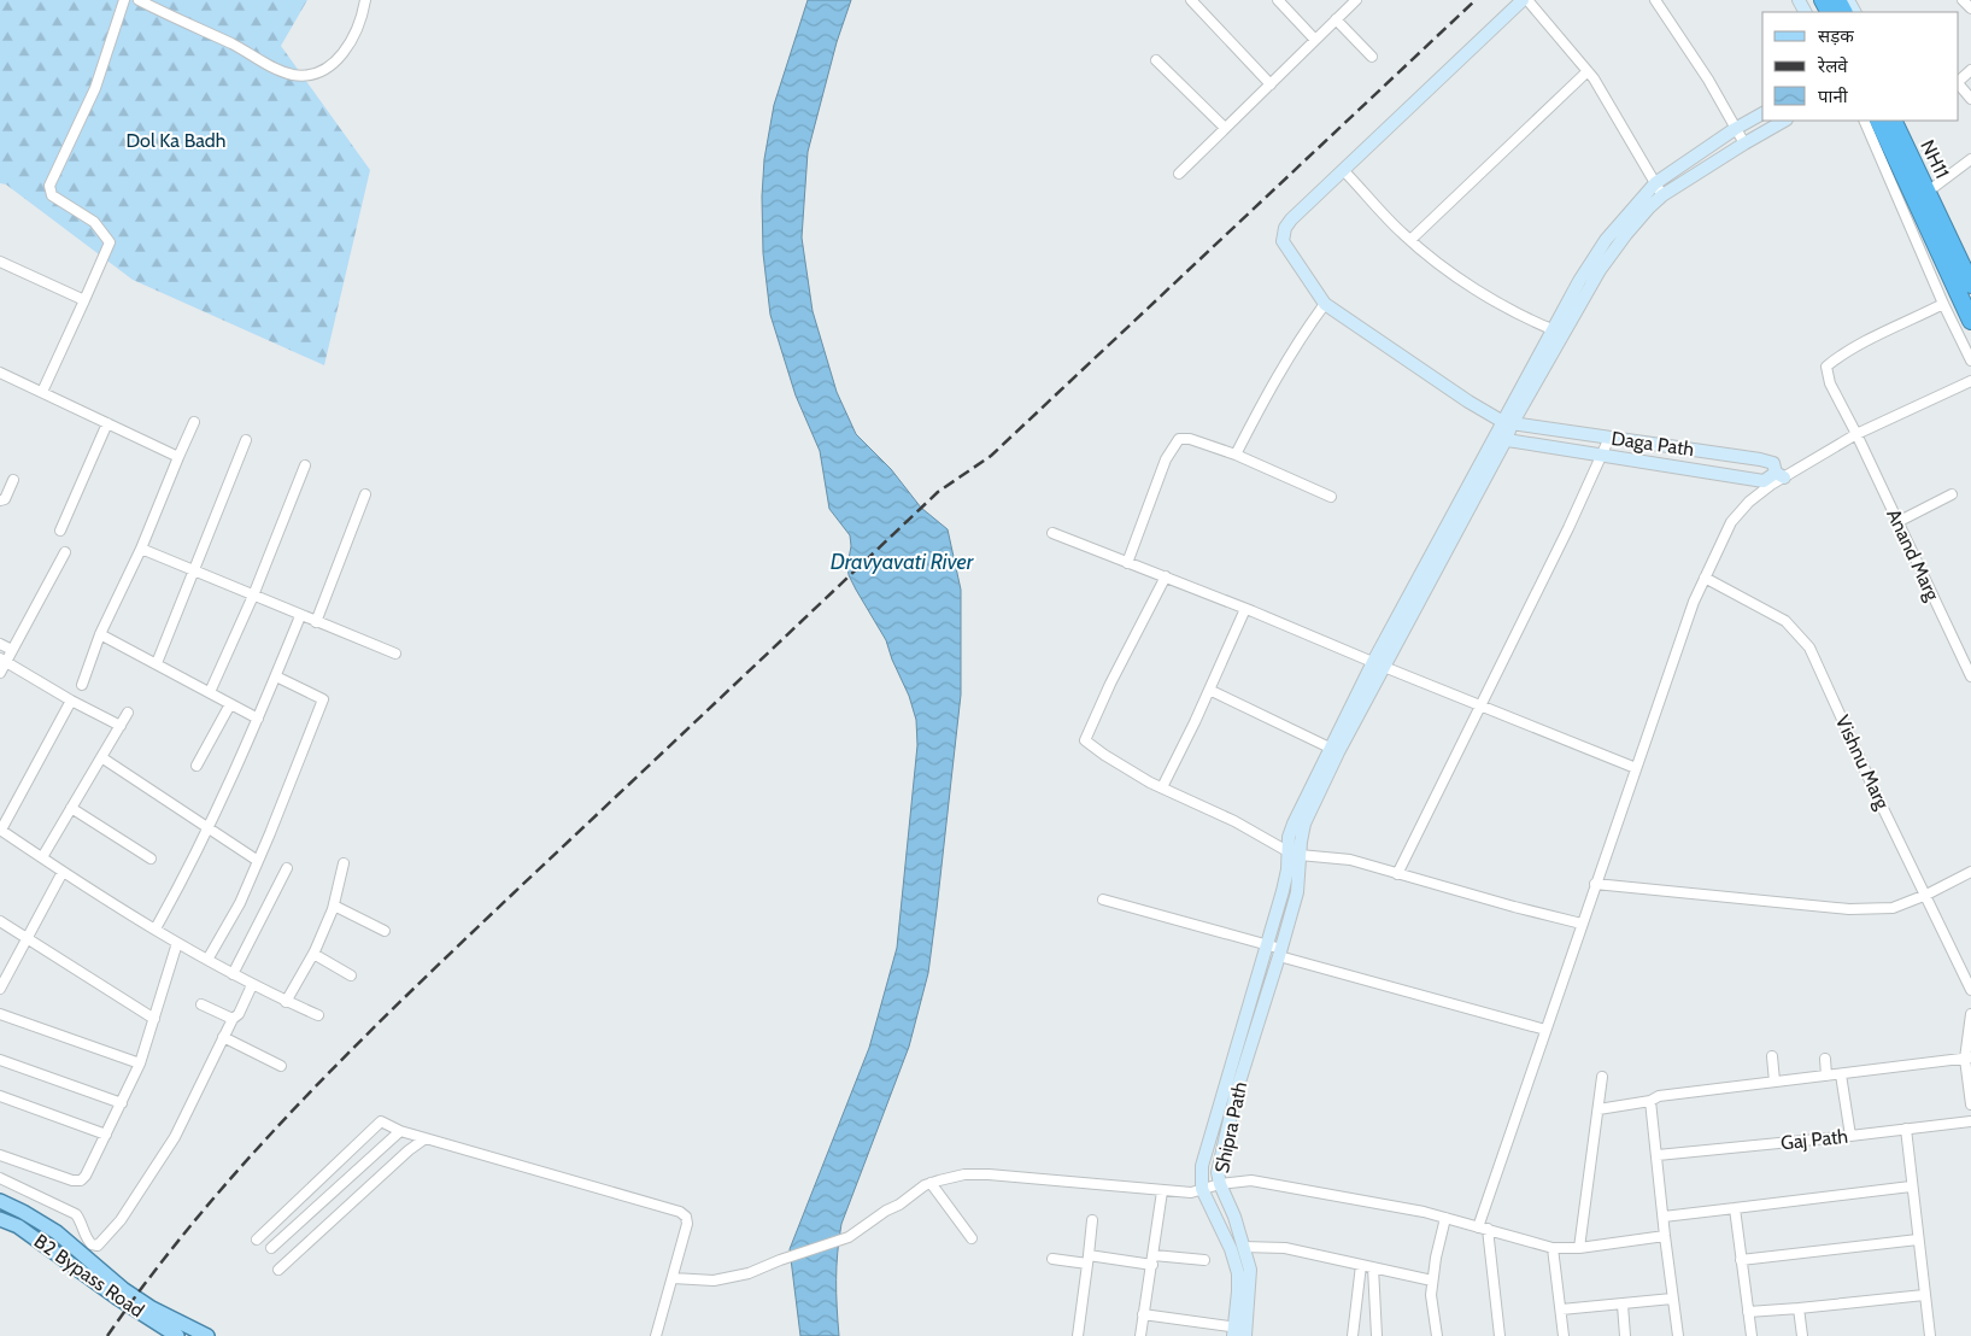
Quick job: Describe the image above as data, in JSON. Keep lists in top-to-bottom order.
{
  "streets": {
    "highway": ["NH11"],
    "main road": ["B2 Bypass Road"],
    "street": [
      "Daga Path",
      "Anand Marg",
      "Vishnu Marg",
      "Shipra Path",
      "Gaj Path"
    ]
  },
  "water": ["Dravyavati River"],
  "parks": ["Dol Ka Badh"],
  "legend": ["सड़क", "रेलवे", "पानी"]
}
